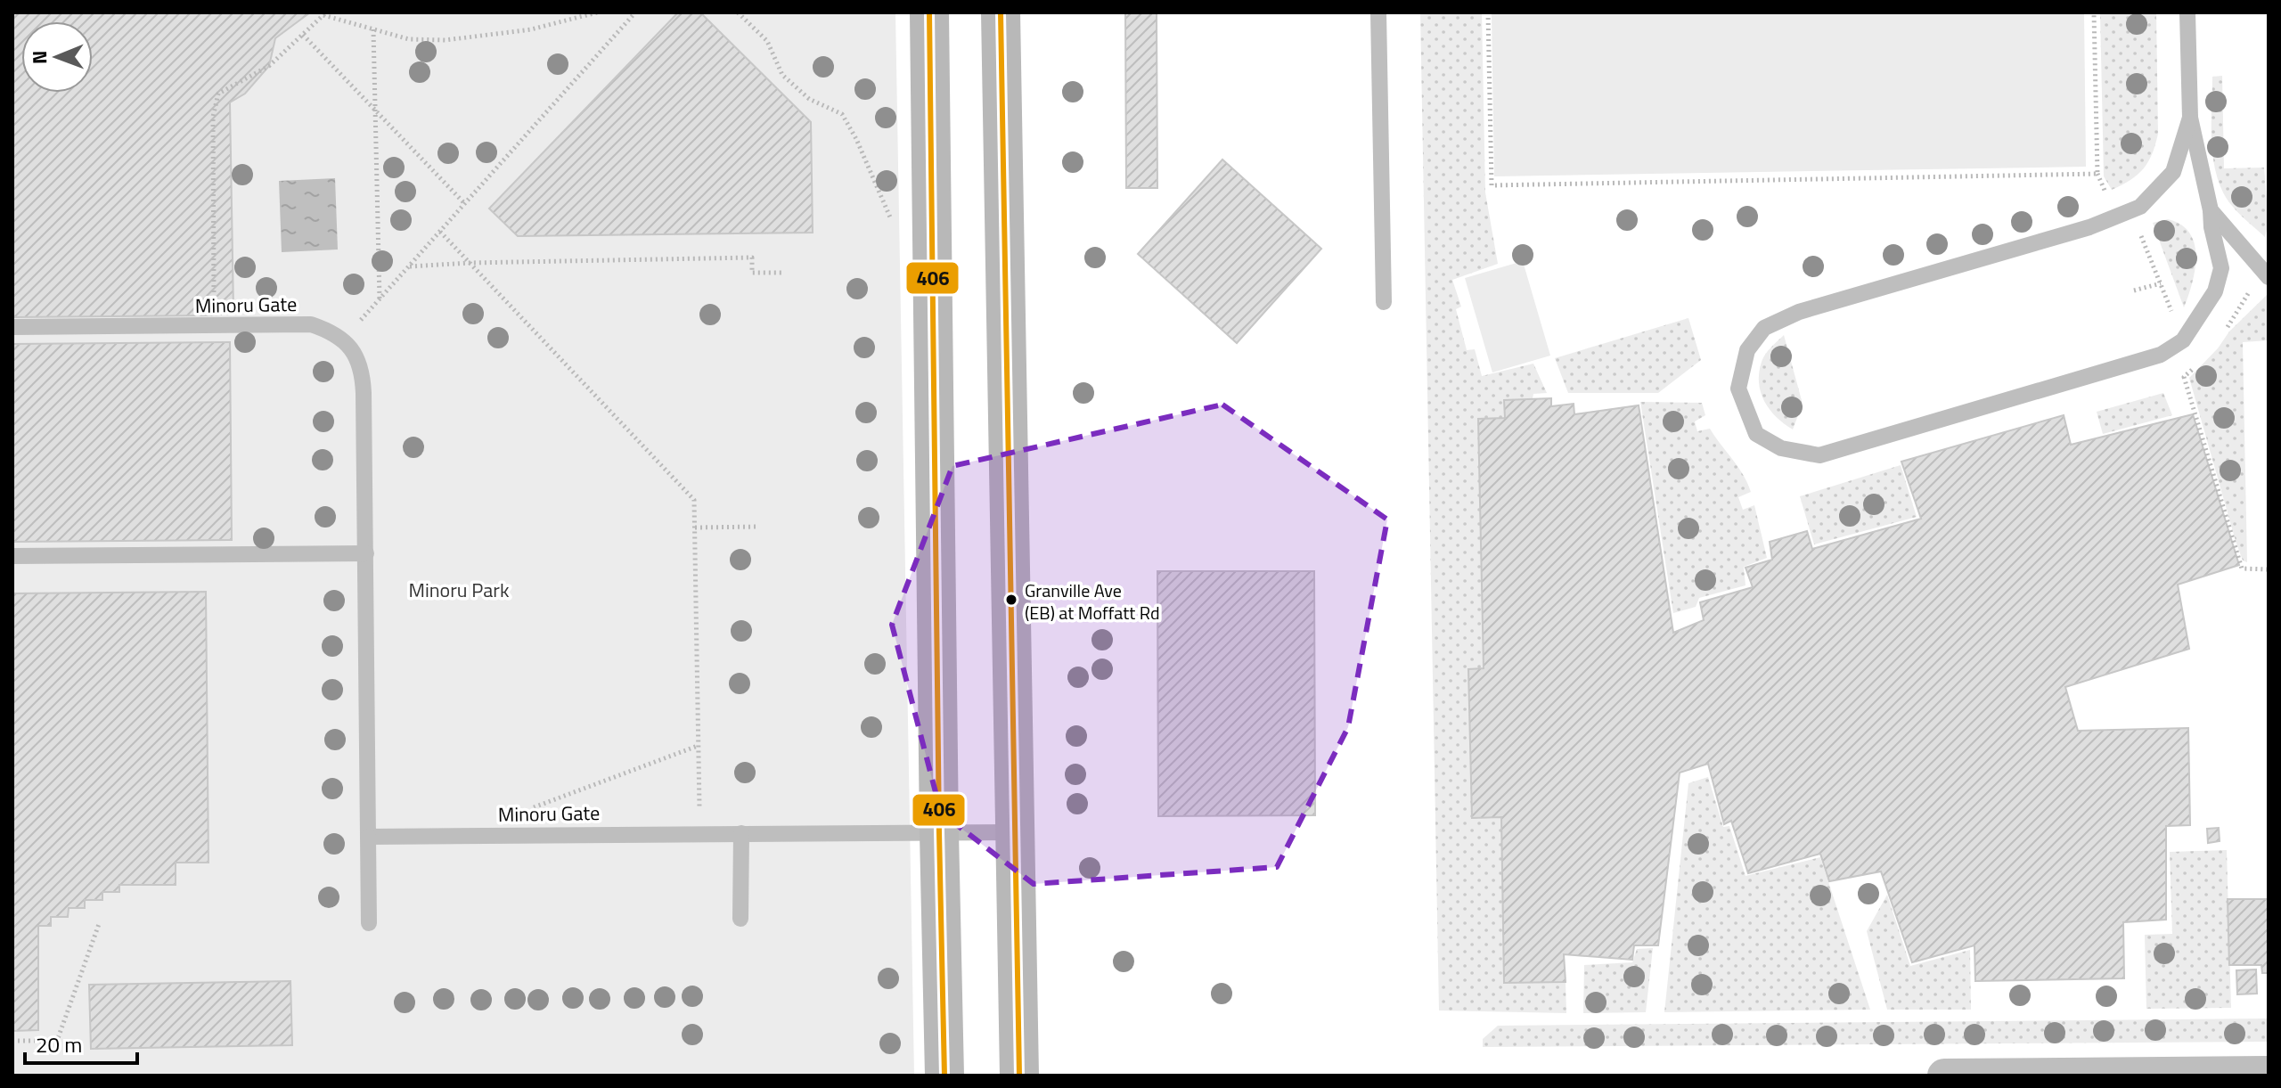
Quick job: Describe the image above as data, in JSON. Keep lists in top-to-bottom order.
{
  "streets": {
    "lane": ["Minoru Gate"]
  },
  "parks": ["Minoru Park"],
  "places": ["Granville Ave (EB) at Moffatt Rd"],
  "lines": ["transit line 406"],
  "scale_bar": "20 m",
  "north": "left"
}
